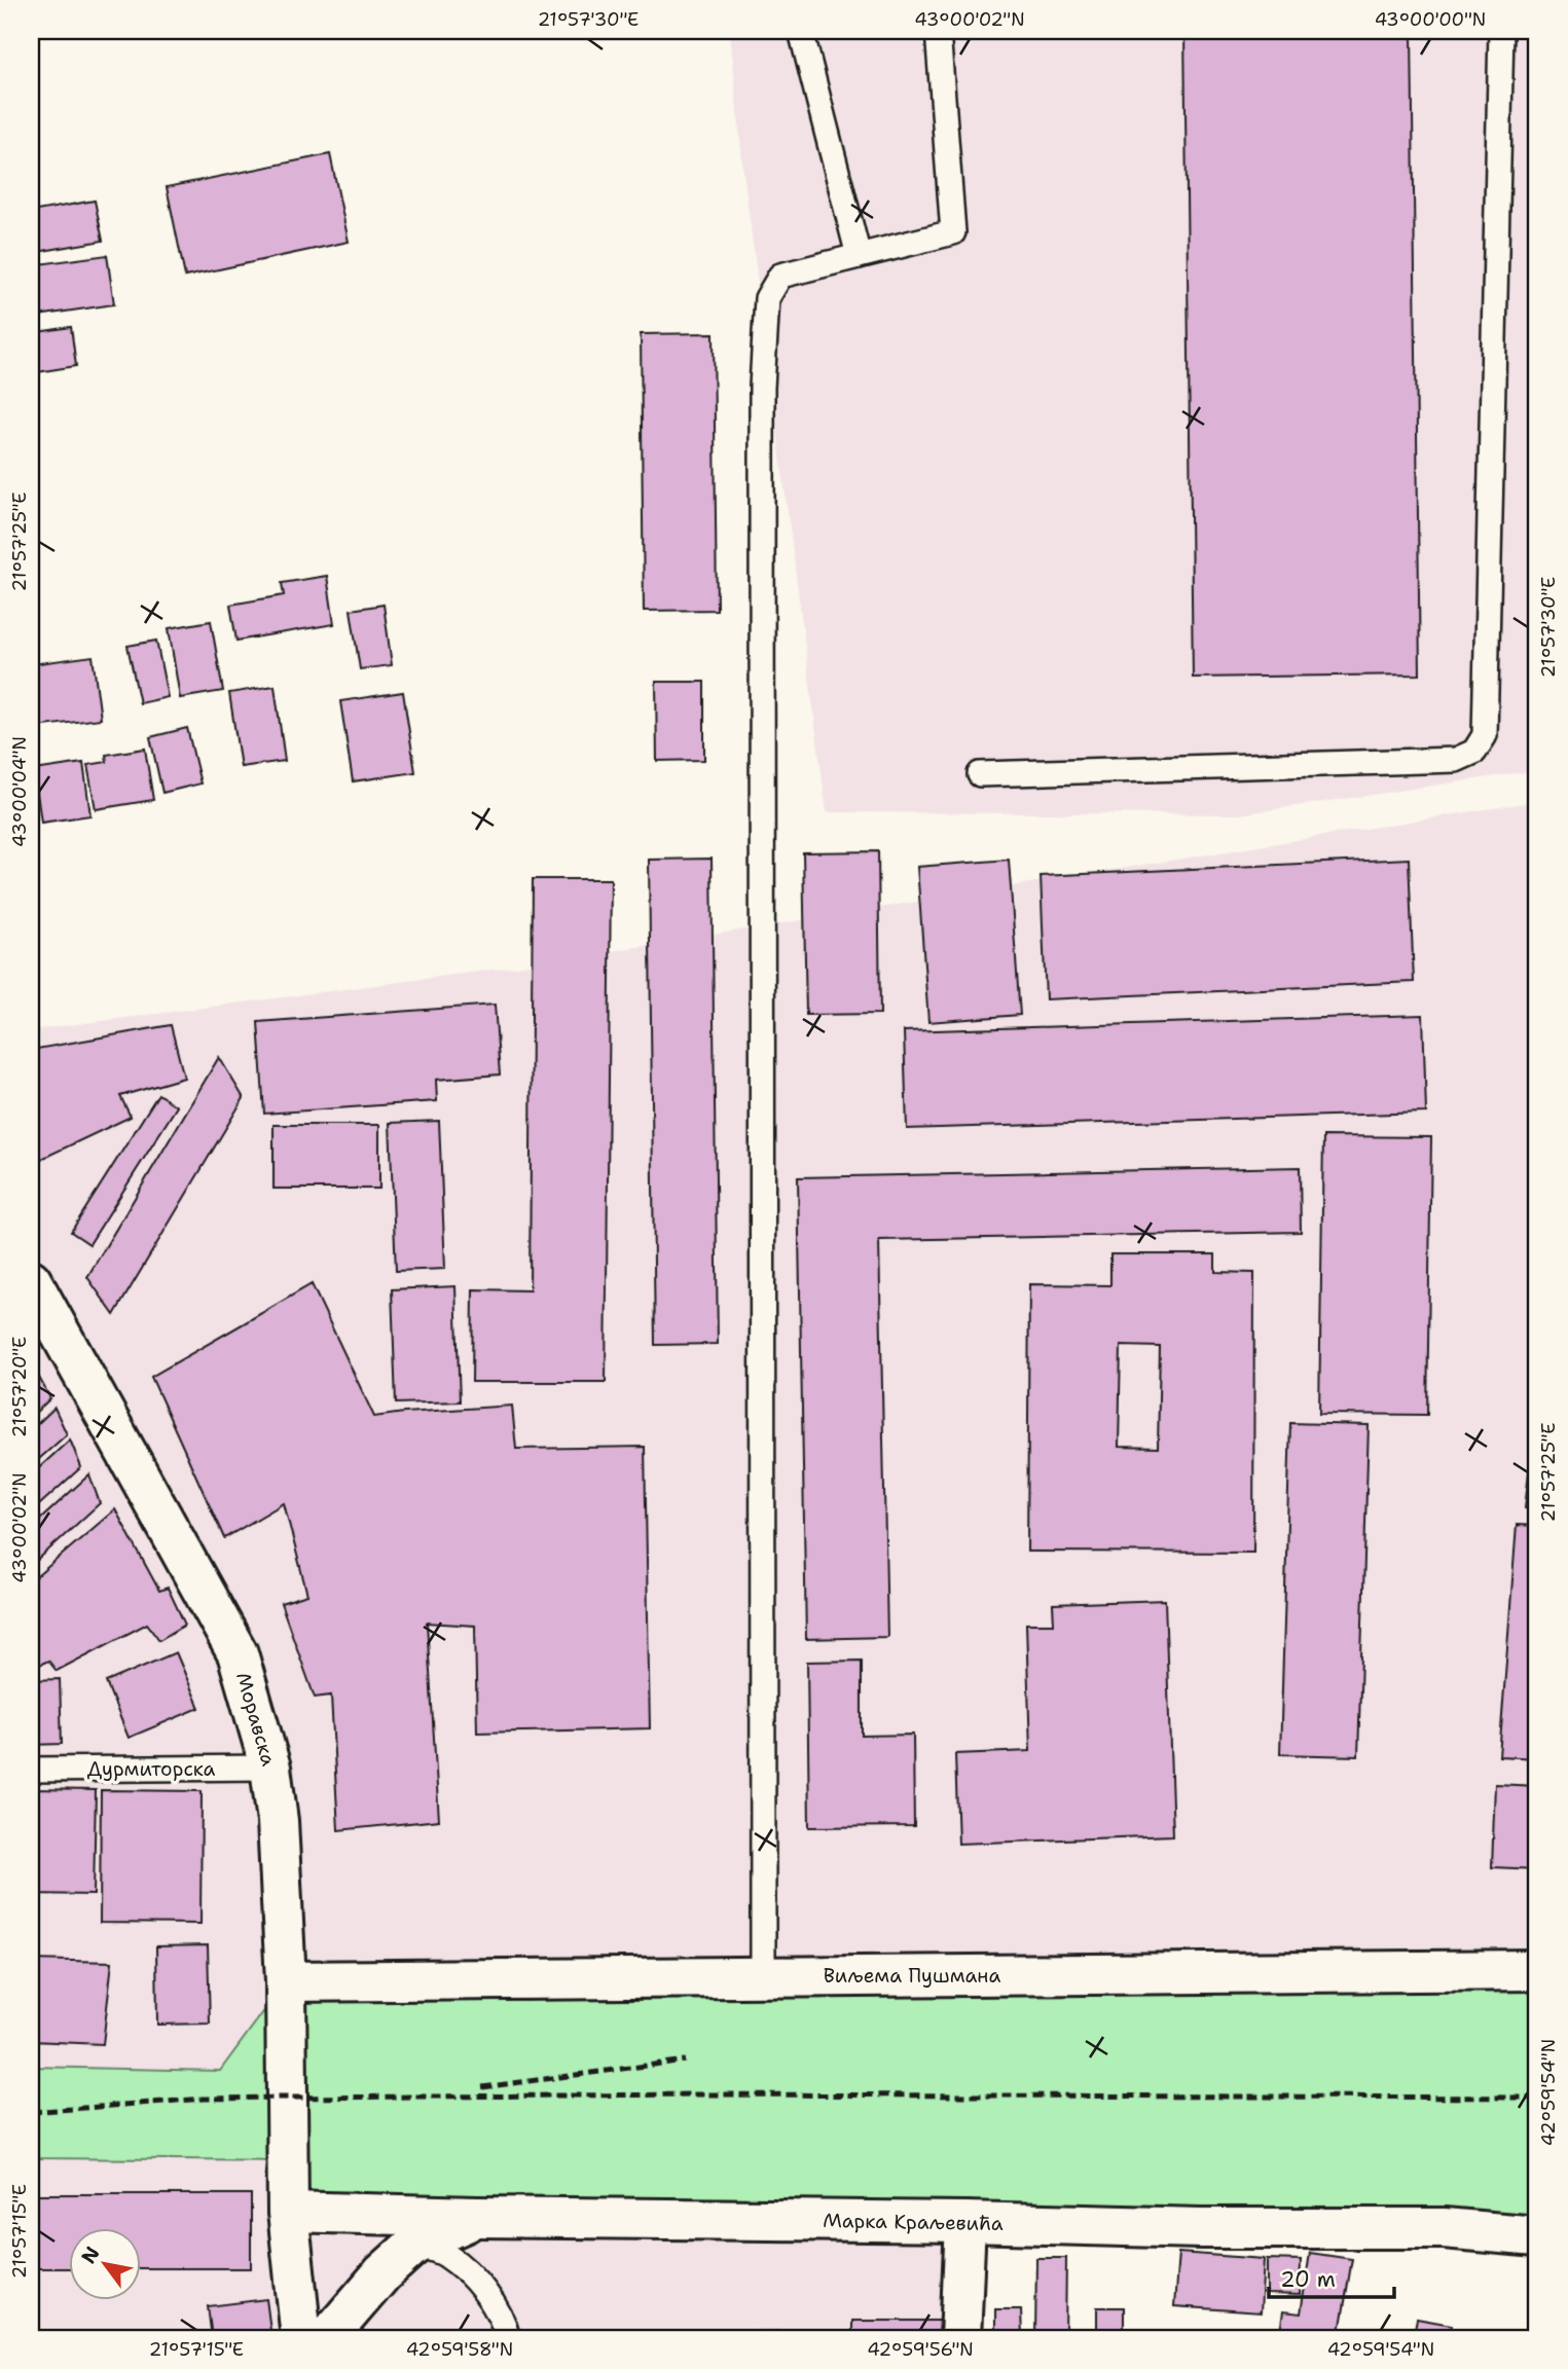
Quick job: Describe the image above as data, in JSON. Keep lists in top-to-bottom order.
{
  "streets": {
    "street": ["Моравска", "Виљема Пушмана", "Марка Краљевића"],
    "lane": ["Дурмиторска"]
  },
  "crossings": [
    ["Моравска", "Дурмиторска"],
    ["Моравска", "Виљема Пушмана"],
    ["Моравска", "Марка Краљевића"]
  ],
  "scale_bar": "20 m",
  "north": "top left",
  "coordinates": [
    "21°57'30\"E",
    "43°00'02\"N",
    "43°00'00\"N",
    "21°57'25\"E",
    "43°00'04\"N",
    "21°57'20\"E",
    "42°59'54\"N",
    "21°57'15\"E",
    "42°59'58\"N",
    "42°59'56\"N"
  ]
}
